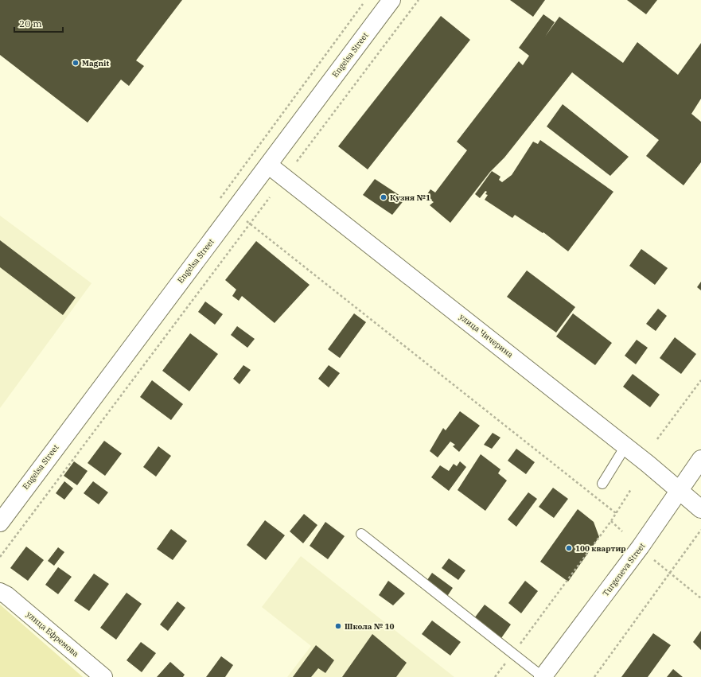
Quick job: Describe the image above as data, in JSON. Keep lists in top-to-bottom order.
{
  "streets": {
    "street": [
      "Engelsa Street",
      "улица Чичерина",
      "Turgeneva Street",
      "улица Ефремова"
    ]
  },
  "crossings": [
    ["Engelsa Street", "улица Чичерина"],
    ["улица Чичерина", "Turgeneva Street"]
  ],
  "places": [
    "Magnit",
    "Кузня №1",
    "100 квартир",
    "Школа № 10"
  ],
  "scale_bar": "20 m"
}
